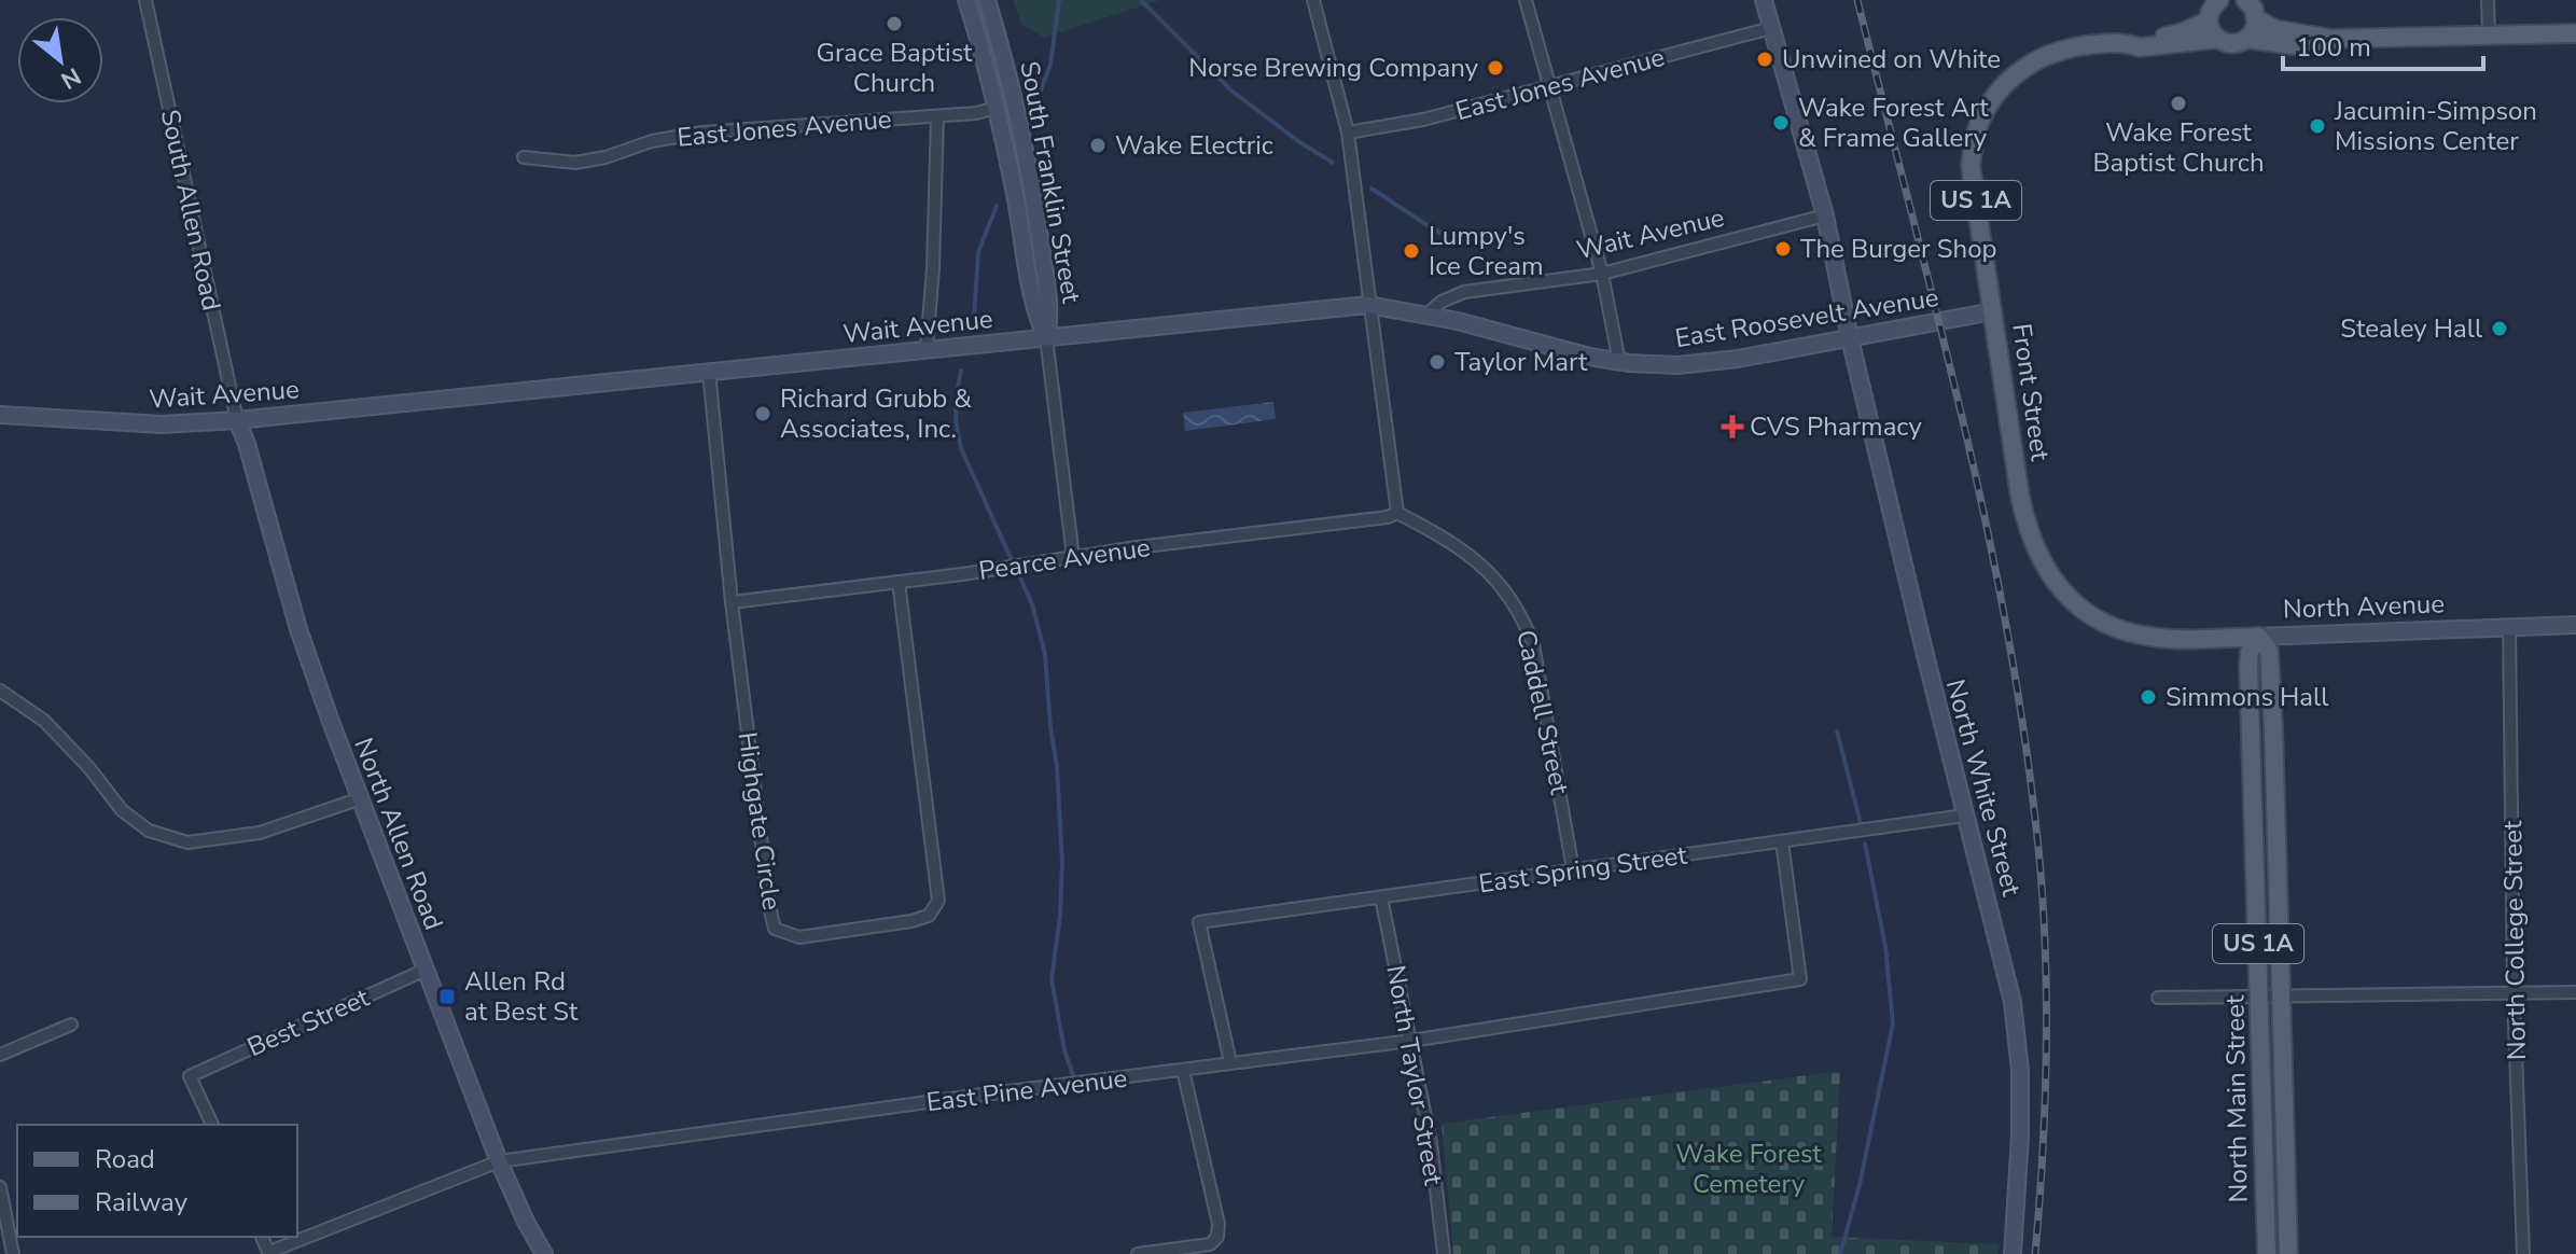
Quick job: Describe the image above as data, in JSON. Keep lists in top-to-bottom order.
{
  "streets": {
    "main road": [
      "South Franklin Street",
      "US 1A",
      "Wait Avenue",
      "East Roosevelt Avenue",
      "Front Street",
      "North Avenue",
      "North White Street",
      "North Allen Road",
      "North Main Street"
    ],
    "street": [
      "East Jones Avenue",
      "South Allen Road",
      "Pearce Avenue",
      "Caddell Street",
      "Highgate Circle",
      "East Spring Street",
      "North College Street",
      "Best Street",
      "North Taylor Street",
      "East Pine Avenue"
    ]
  },
  "crossings": [
    ["East Jones Avenue", "South Franklin Street"],
    ["East Jones Avenue", "North White Street"],
    ["South Franklin Street", "Wait Avenue"],
    ["US 1A", "Front Street"],
    ["South Allen Road", "Wait Avenue"],
    ["South Allen Road", "North Allen Road"],
    ["Wait Avenue", "East Roosevelt Avenue"],
    ["Wait Avenue", "North White Street"],
    ["Wait Avenue", "Highgate Circle"],
    ["Wait Avenue", "North Allen Road"],
    ["East Roosevelt Avenue", "Front Street"],
    ["East Roosevelt Avenue", "North White Street"],
    ["Front Street", "North Avenue"],
    ["Pearce Avenue", "Caddell Street"],
    ["Pearce Avenue", "Highgate Circle"],
    ["North Avenue", "North College Street"],
    ["North Avenue", "North Main Street"],
    ["Caddell Street", "East Spring Street"],
    ["North White Street", "East Spring Street"],
    ["North Allen Road", "Best Street"],
    ["North Allen Road", "East Pine Avenue"],
    ["East Spring Street", "North Taylor Street"],
    ["East Spring Street", "East Pine Avenue"],
    ["North Taylor Street", "East Pine Avenue"]
  ],
  "parks": ["Wake Forest Cemetery"],
  "places": {
    "other": [
      "Grace Baptist Church",
      "Unwined on White",
      "Norse Brewing Company",
      "Wake Forest Baptist Church",
      "Wake Forest Art & Frame Gallery",
      "Jacumin-Simpson Missions Center",
      "Wake Electric",
      "The Burger Shop",
      "Lumpy's Ice Cream",
      "Stealey Hall",
      "Taylor Mart",
      "Richard Grubb & Associates, Inc.",
      "Simmons Hall"
    ],
    "health": ["CVS Pharmacy"],
    "transit": ["Allen Rd at Best St"]
  },
  "legend": ["Road", "Railway"],
  "scale_bar": "100 m",
  "north": "bottom right"
}
